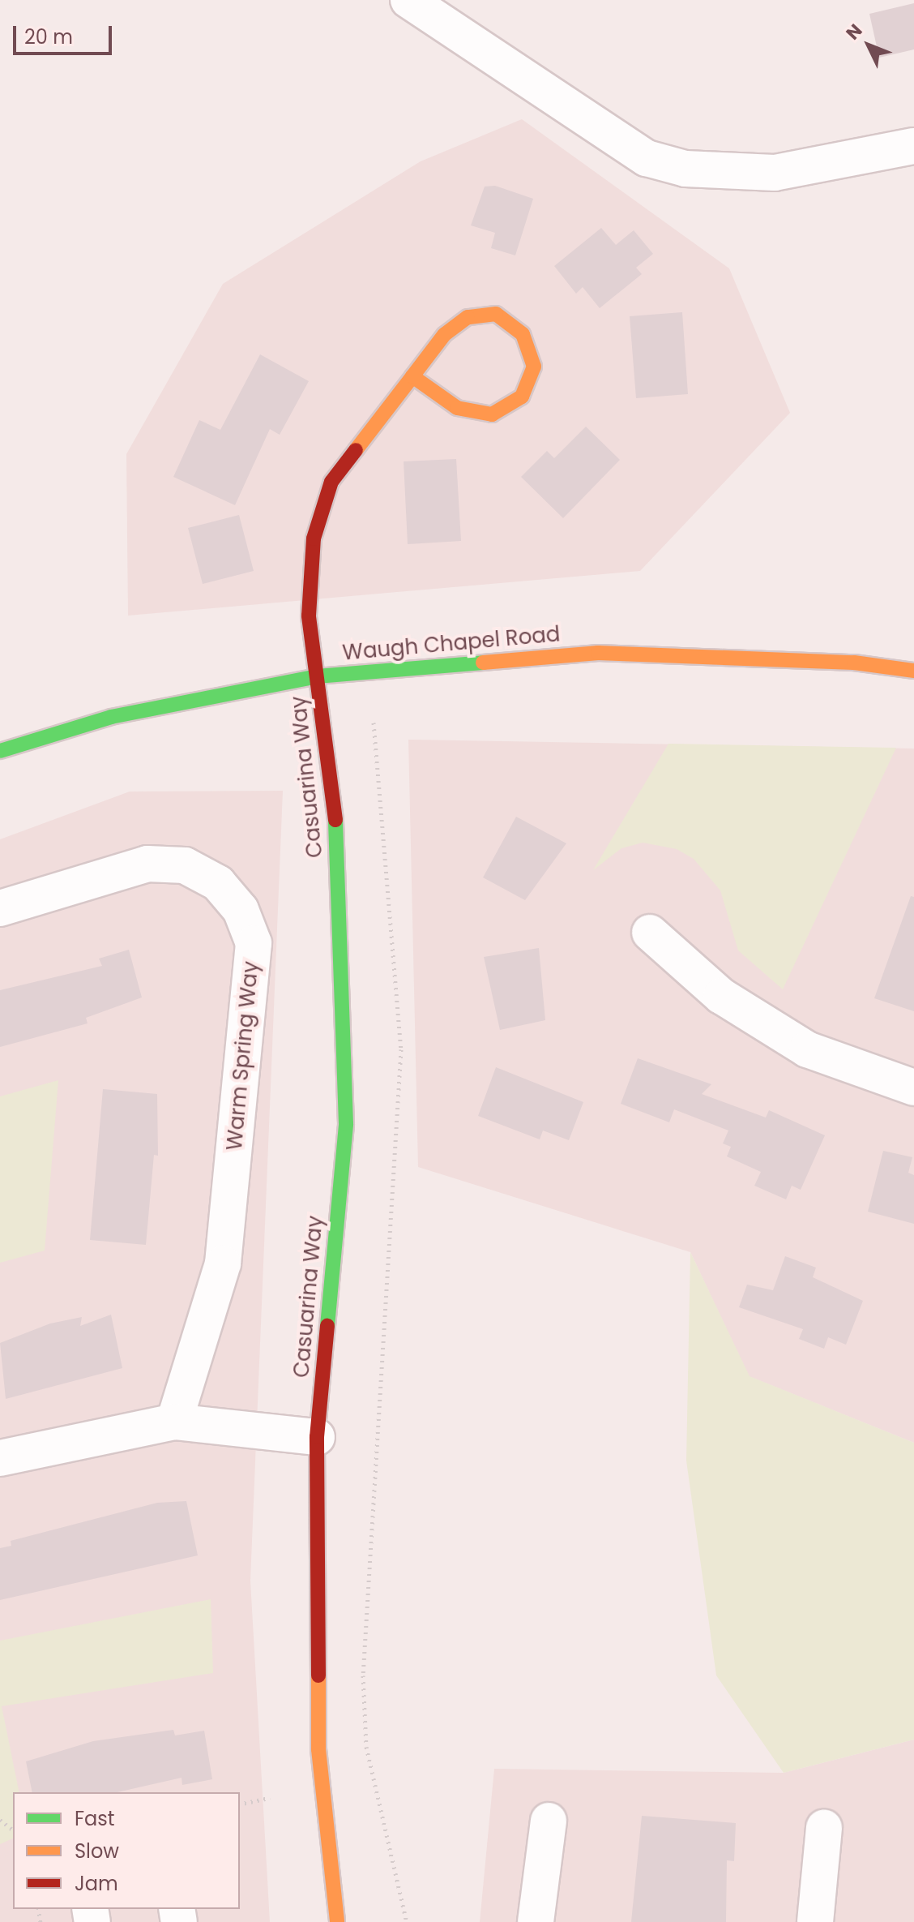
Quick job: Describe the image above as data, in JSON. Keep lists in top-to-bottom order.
{
  "streets": {
    "street": ["Waugh Chapel Road", "Casuarina Way", "Warm Spring Way"]
  },
  "crossings": [
    ["Waugh Chapel Road", "Casuarina Way"]
  ],
  "legend": ["Fast", "Slow", "Jam"],
  "scale_bar": "20 m",
  "north": "top left"
}
